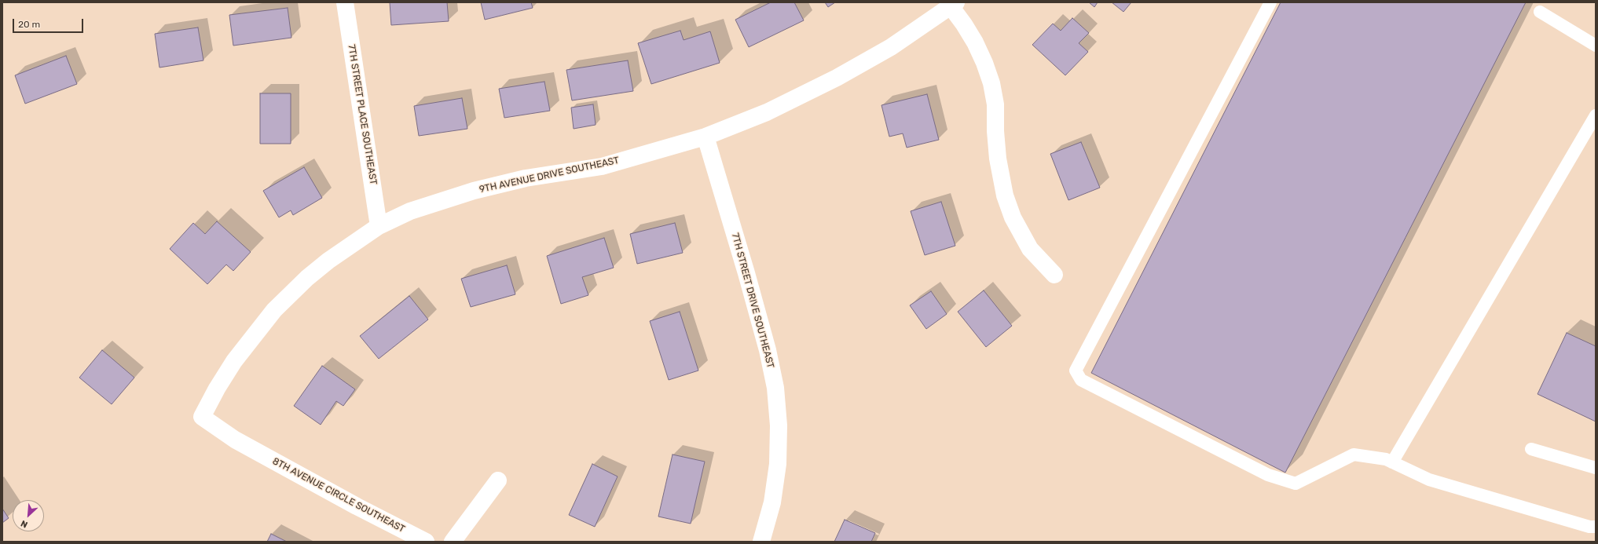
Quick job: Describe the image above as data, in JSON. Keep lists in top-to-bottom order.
{
  "streets": {
    "street": [
      "7TH STREET PLACE SOUTHEAST",
      "9TH AVENUE DRIVE SOUTHEAST",
      "7TH STREET DRIVE SOUTHEAST",
      "8TH AVENUE CIRCLE SOUTHEAST"
    ]
  },
  "crossings": [
    ["7TH STREET PLACE SOUTHEAST", "9TH AVENUE DRIVE SOUTHEAST"],
    ["9TH AVENUE DRIVE SOUTHEAST", "7TH STREET DRIVE SOUTHEAST"],
    ["9TH AVENUE DRIVE SOUTHEAST", "8TH AVENUE CIRCLE SOUTHEAST"]
  ],
  "scale_bar": "20 m",
  "north": "bottom left"
}
